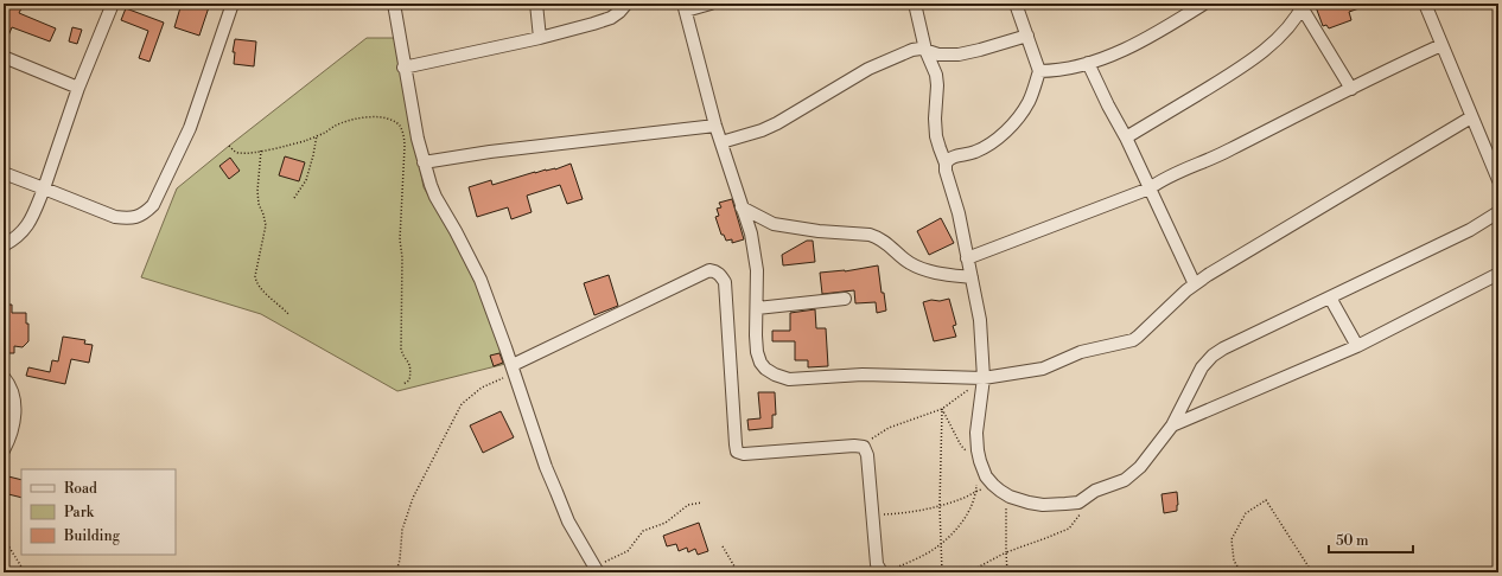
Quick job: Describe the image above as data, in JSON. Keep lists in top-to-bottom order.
{
  "legend": ["Road", "Park", "Building"],
  "scale_bar": "50 m"
}
